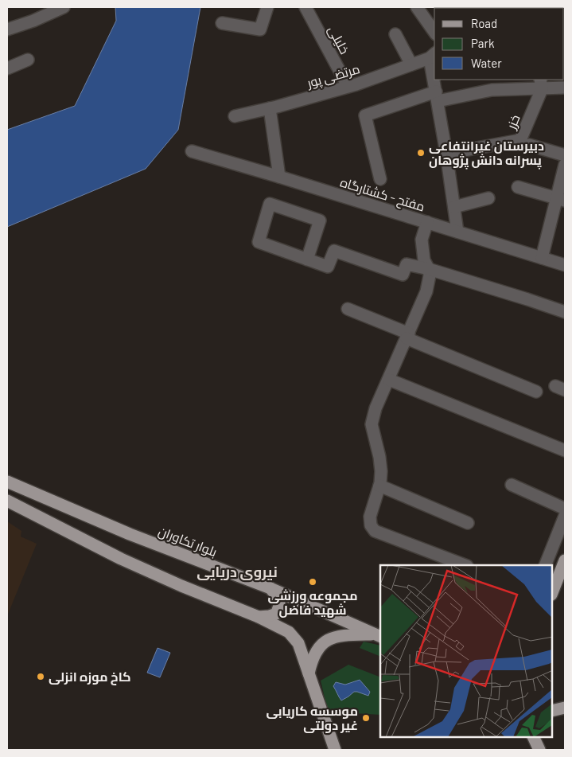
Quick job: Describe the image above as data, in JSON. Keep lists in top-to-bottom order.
{
  "streets": {
    "main road": ["بلوار تکاوران"],
    "street": [
      "خلیلی",
      "مرتضی پور",
      "خزر",
      "مفتح - کشتارگاه"
    ]
  },
  "crossings": [
    ["خلیلی", "مرتضی پور"]
  ],
  "districts": ["نیروی دریایی"],
  "places": [
    "دبیرستان غیرانتفاعی پسرانه دانش پژوهان",
    "مجموعه ورزشی شهید فاضل",
    "کاخ موزه انزلی",
    "موسسه کاریابی غیر دولتی"
  ],
  "legend": ["Road", "Park", "Water"]
}
